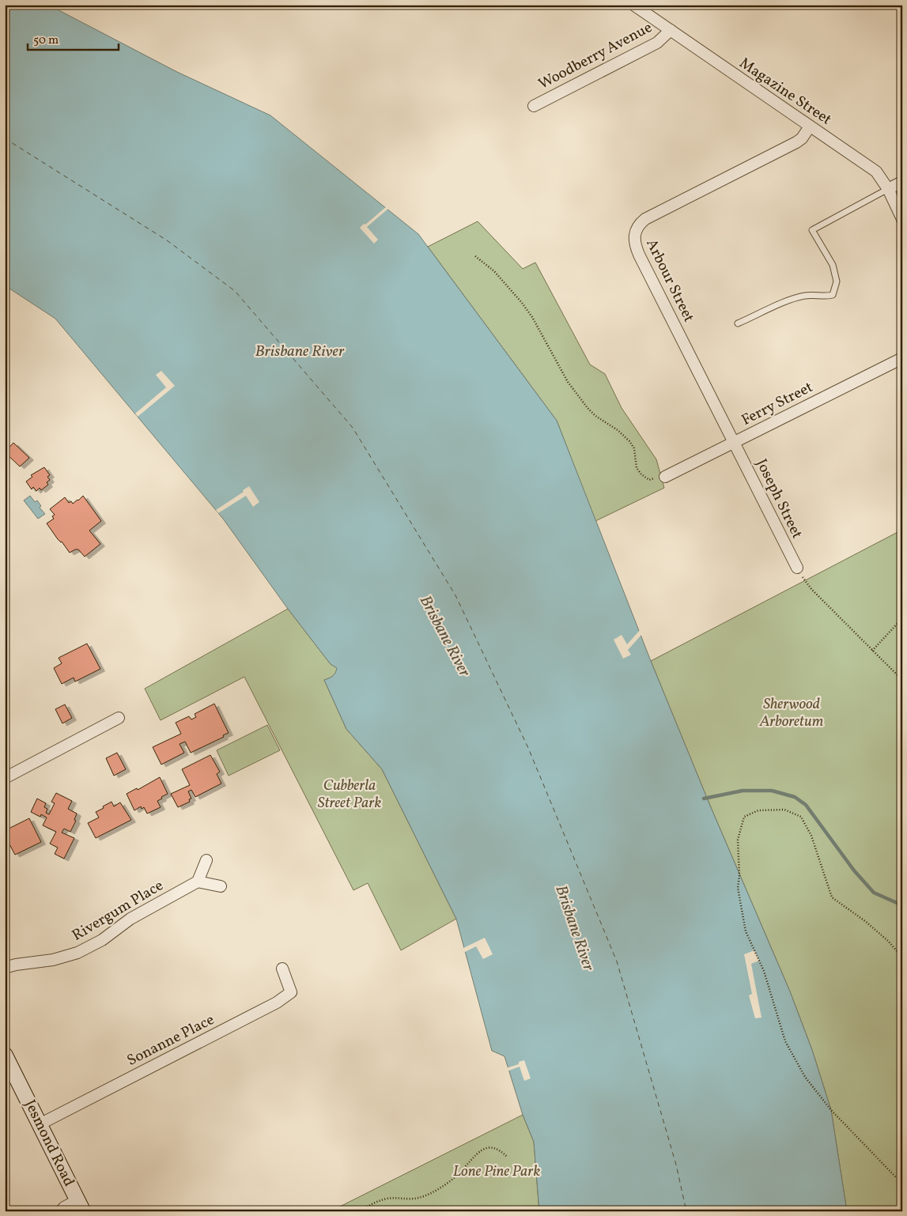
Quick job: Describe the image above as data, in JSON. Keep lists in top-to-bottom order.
{
  "streets": {
    "street": [
      "Woodberry Avenue",
      "Magazine Street",
      "Arbour Street",
      "Ferry Street",
      "Joseph Street",
      "Rivergum Place",
      "Sonanne Place",
      "Jesmond Road"
    ]
  },
  "crossings": [
    ["Woodberry Avenue", "Magazine Street"],
    ["Magazine Street", "Arbour Street"],
    ["Arbour Street", "Ferry Street"],
    ["Arbour Street", "Joseph Street"],
    ["Ferry Street", "Joseph Street"],
    ["Sonanne Place", "Jesmond Road"]
  ],
  "water": ["Brisbane River"],
  "parks": ["Sherwood Arboretum", "Cubberla Street Park", "Lone Pine Park"],
  "scale_bar": "50 m"
}
